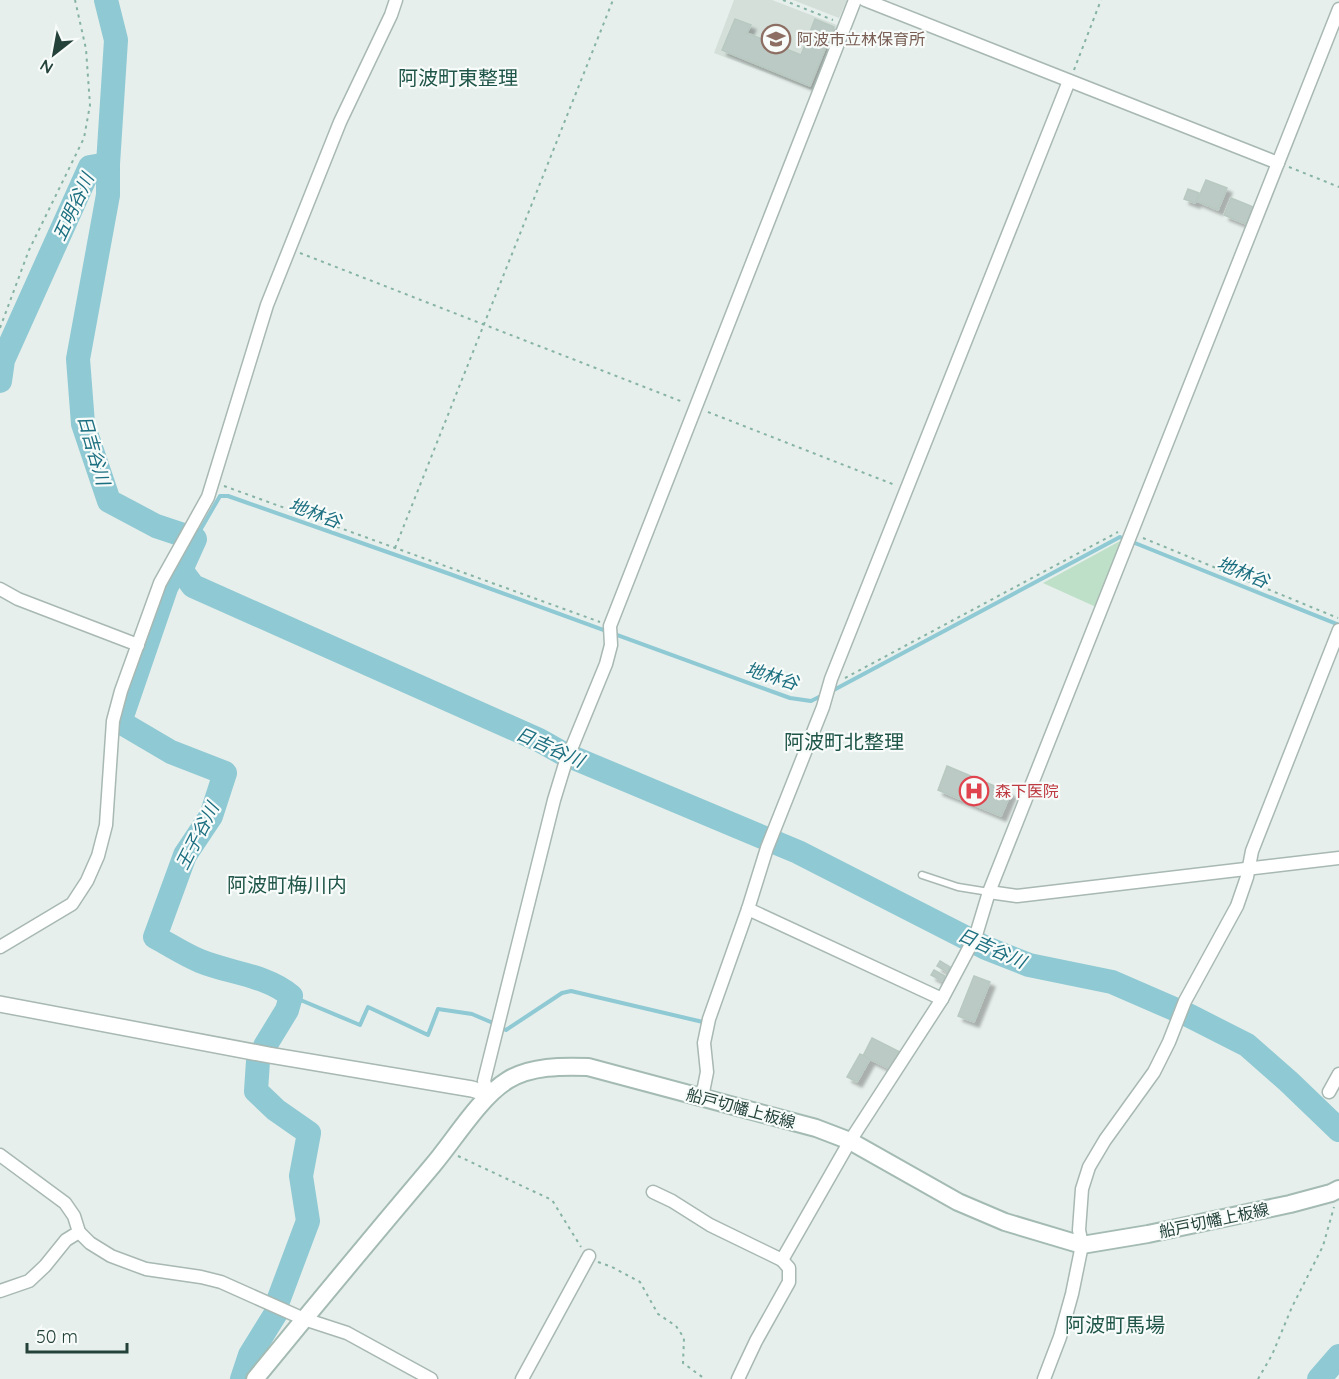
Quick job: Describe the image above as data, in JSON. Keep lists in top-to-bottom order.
{
  "streets": {
    "main road": ["船戸切幡上板線"]
  },
  "districts": [
    "阿波町東整理",
    "阿波町北整理",
    "阿波町梅川内",
    "阿波町馬場"
  ],
  "water": [
    "五明谷川",
    "日吉谷川",
    "地林谷",
    "王子谷川"
  ],
  "places": {
    "school or university": ["阿波市立林保育所"],
    "hospital": ["森下医院"]
  },
  "scale_bar": "50 m",
  "north": "bottom left"
}
